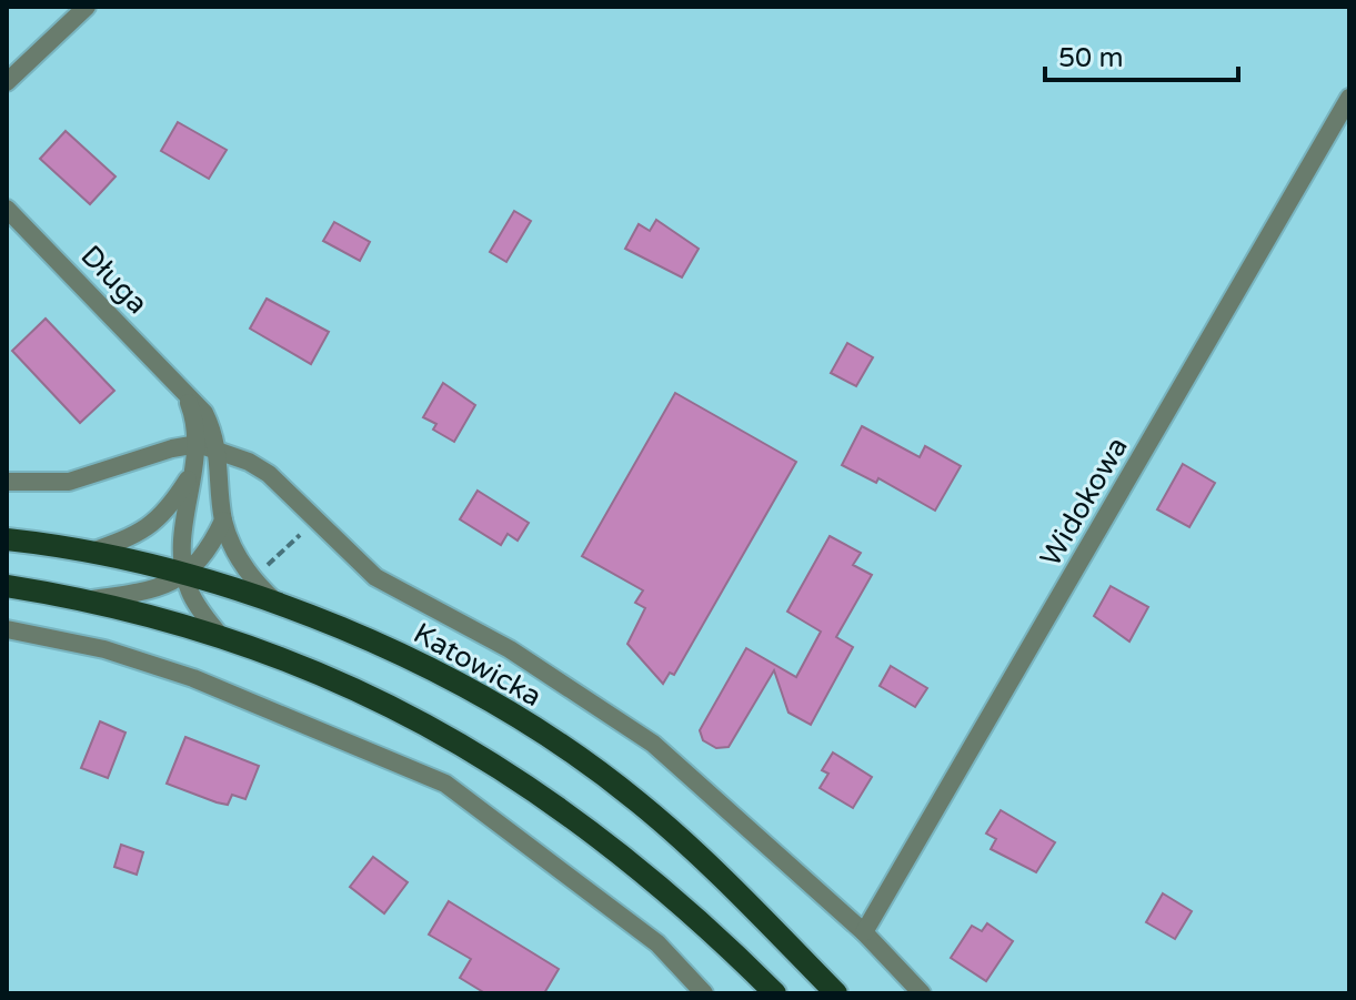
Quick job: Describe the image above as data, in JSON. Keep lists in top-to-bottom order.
{
  "streets": {
    "main road": ["Katowicka"],
    "street": ["Długa", "Widokowa"]
  },
  "crossings": [
    ["Długa", "Katowicka"]
  ],
  "scale_bar": "50 m"
}
